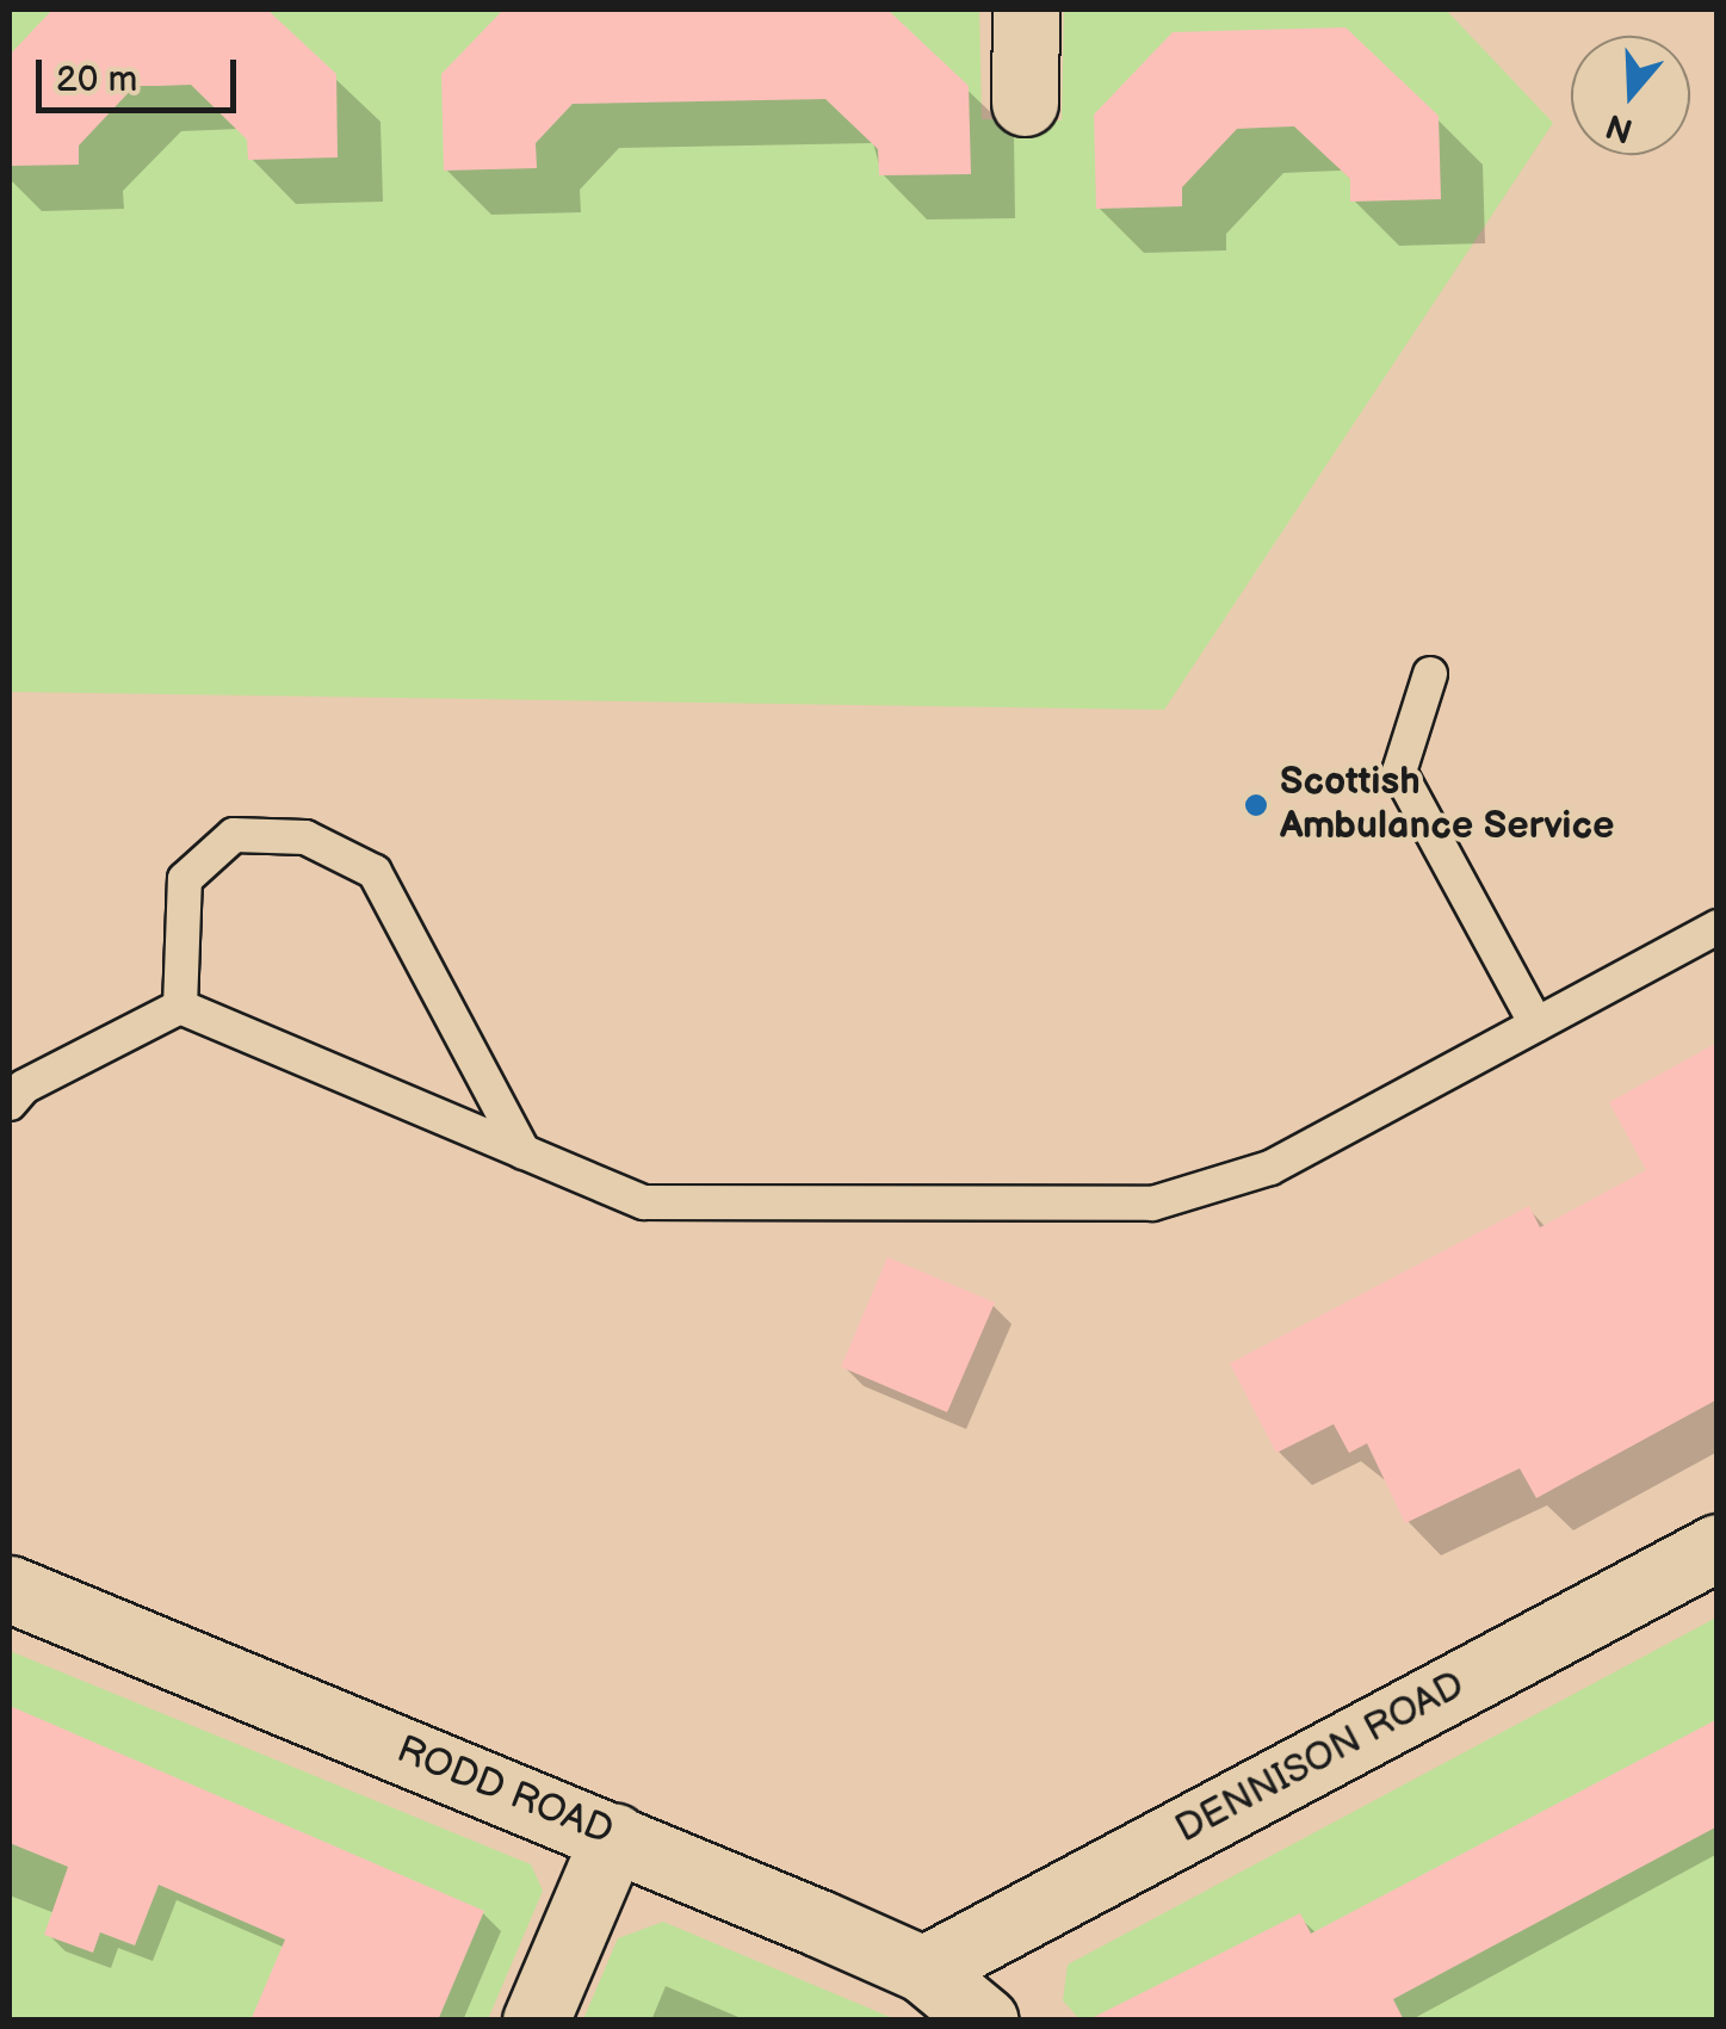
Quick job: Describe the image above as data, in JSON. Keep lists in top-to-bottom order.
{
  "streets": {
    "street": ["DENNISON ROAD", "RODD ROAD"]
  },
  "crossings": [
    ["DENNISON ROAD", "RODD ROAD"]
  ],
  "places": ["Scottish Ambulance Service"],
  "scale_bar": "20 m",
  "north": "bottom"
}
